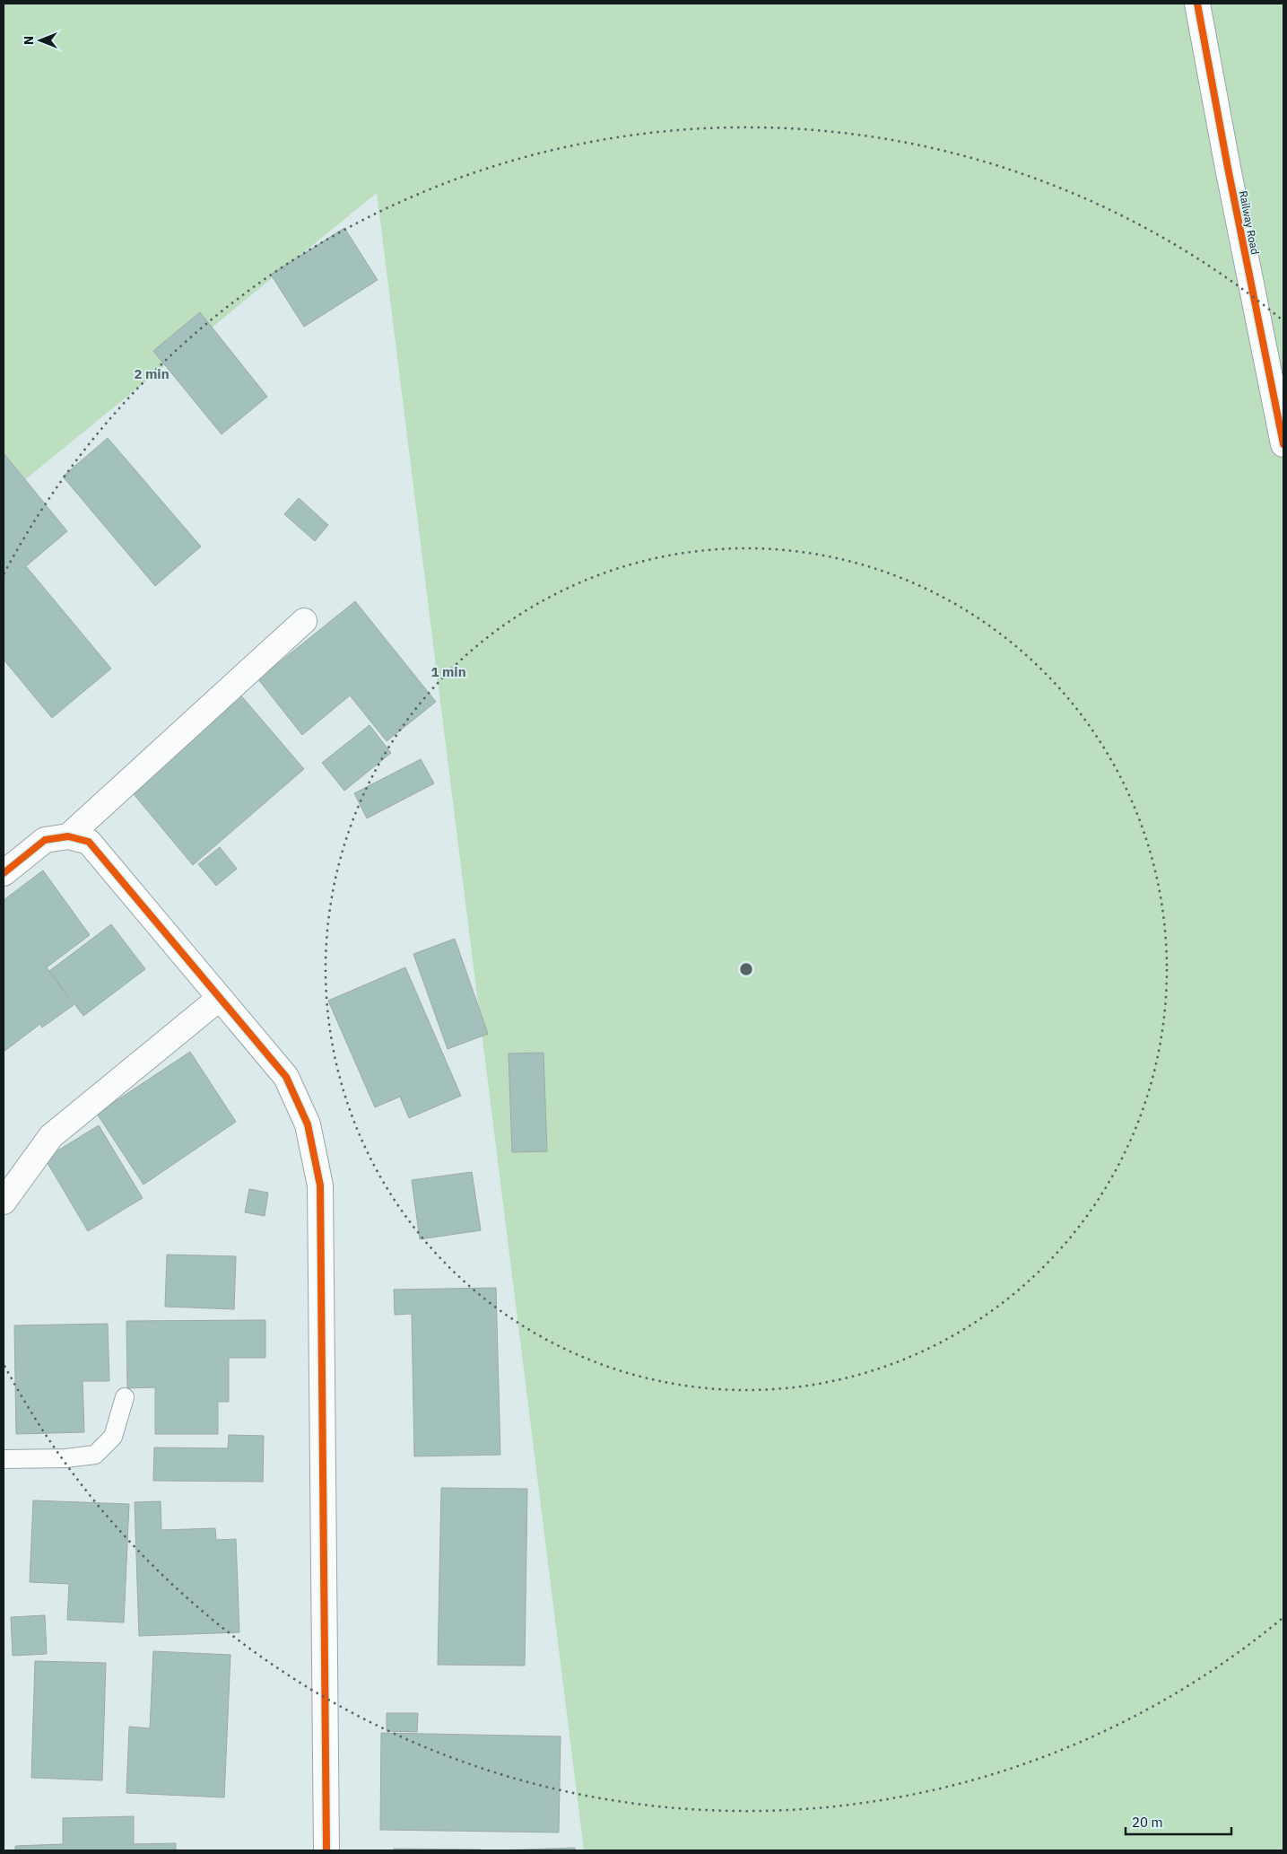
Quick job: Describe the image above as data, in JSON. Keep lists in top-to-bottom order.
{
  "streets": {
    "street": ["Railway Road"]
  },
  "scale_bar": "20 m",
  "north": "left",
  "rings": ["2 min", "1 min"]
}
